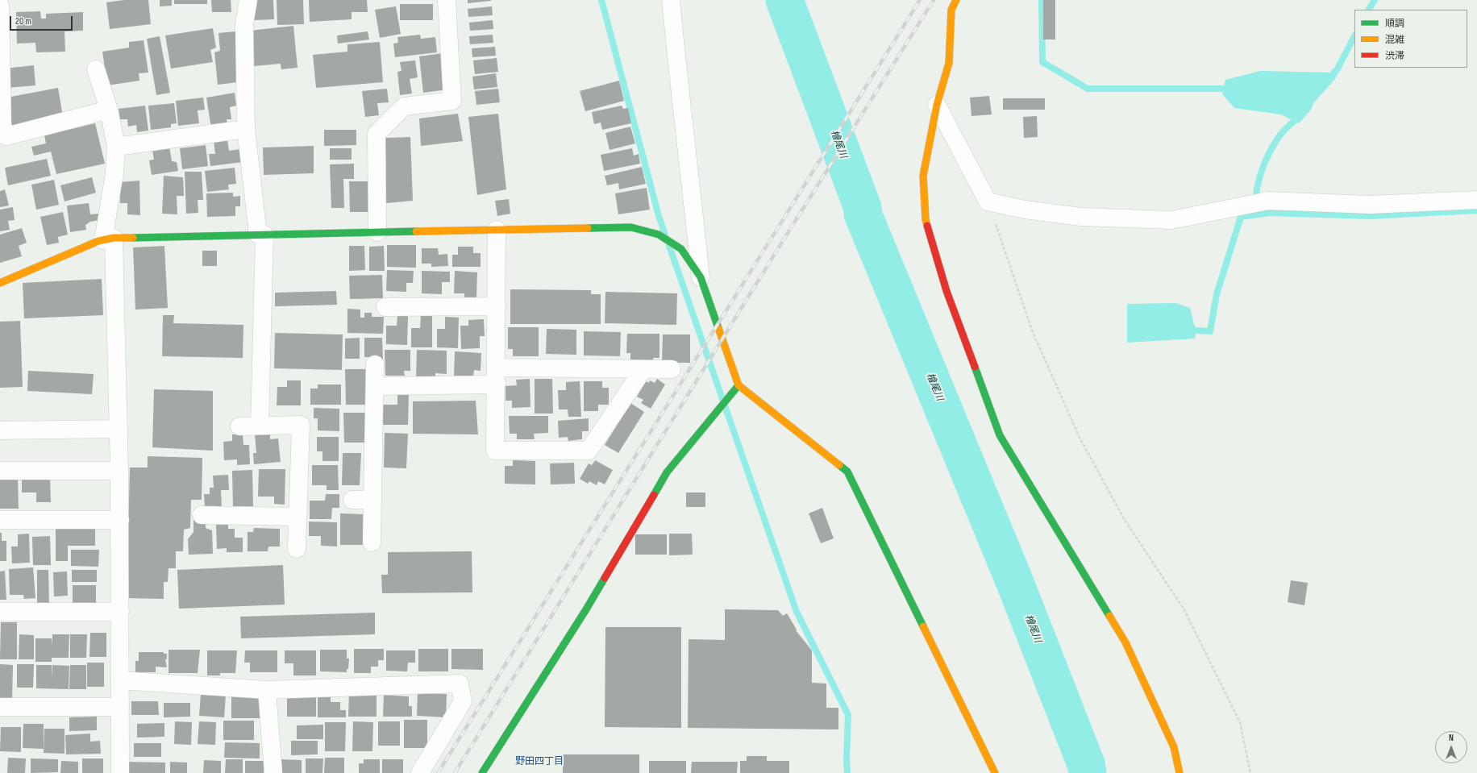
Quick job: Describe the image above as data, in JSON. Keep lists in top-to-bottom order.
{
  "districts": ["野田四丁目"],
  "water": ["檜尾川"],
  "legend": ["順調", "混雑", "渋滞"],
  "scale_bar": "20 m",
  "north": "top"
}
